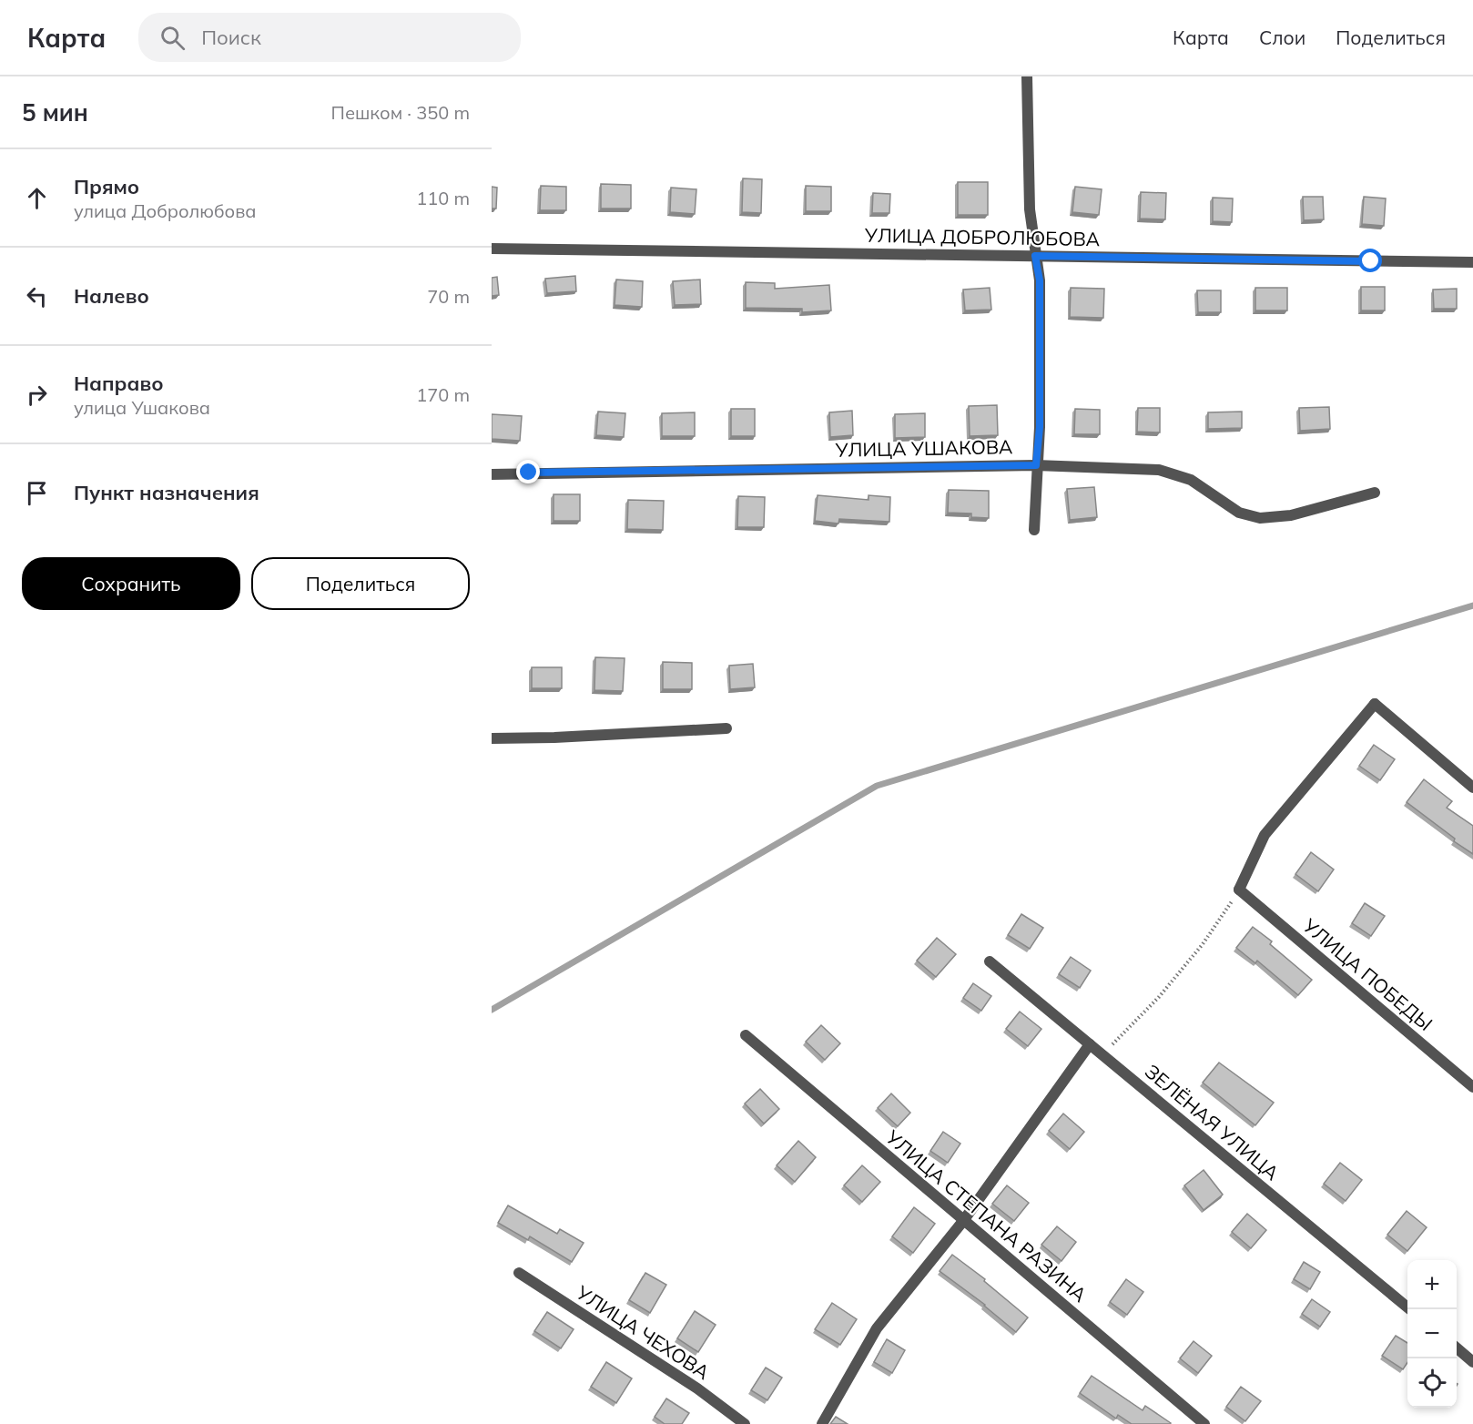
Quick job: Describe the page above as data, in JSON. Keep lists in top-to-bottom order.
{
  "streets": {
    "street": [
      "УЛИЦА ДОБРОЛЮБОВА",
      "УЛИЦА УШАКОВА",
      "УЛИЦА ПОБЕДЫ",
      "ЗЕЛЁНАЯ УЛИЦА",
      "УЛИЦА СТЕПАНА РАЗИНА",
      "УЛИЦА ЧЕХОВА"
    ]
  },
  "page": {
    "header": "Карта",
    "search": "Поиск",
    "nav": ["Карта", "Слои", "Поделиться"],
    "heading": ["5 мин", "Пешком · 350 m"],
    "list": [
      ["Прямо", "улица Добролюбова", "110 m"],
      ["Налево", "70 m"],
      ["Направо", "улица Ушакова", "170 m"],
      "Пункт назначения"
    ],
    "buttons": ["Сохранить", "Поделиться"],
    "map_buttons": ["+", "−"]
  }
}
